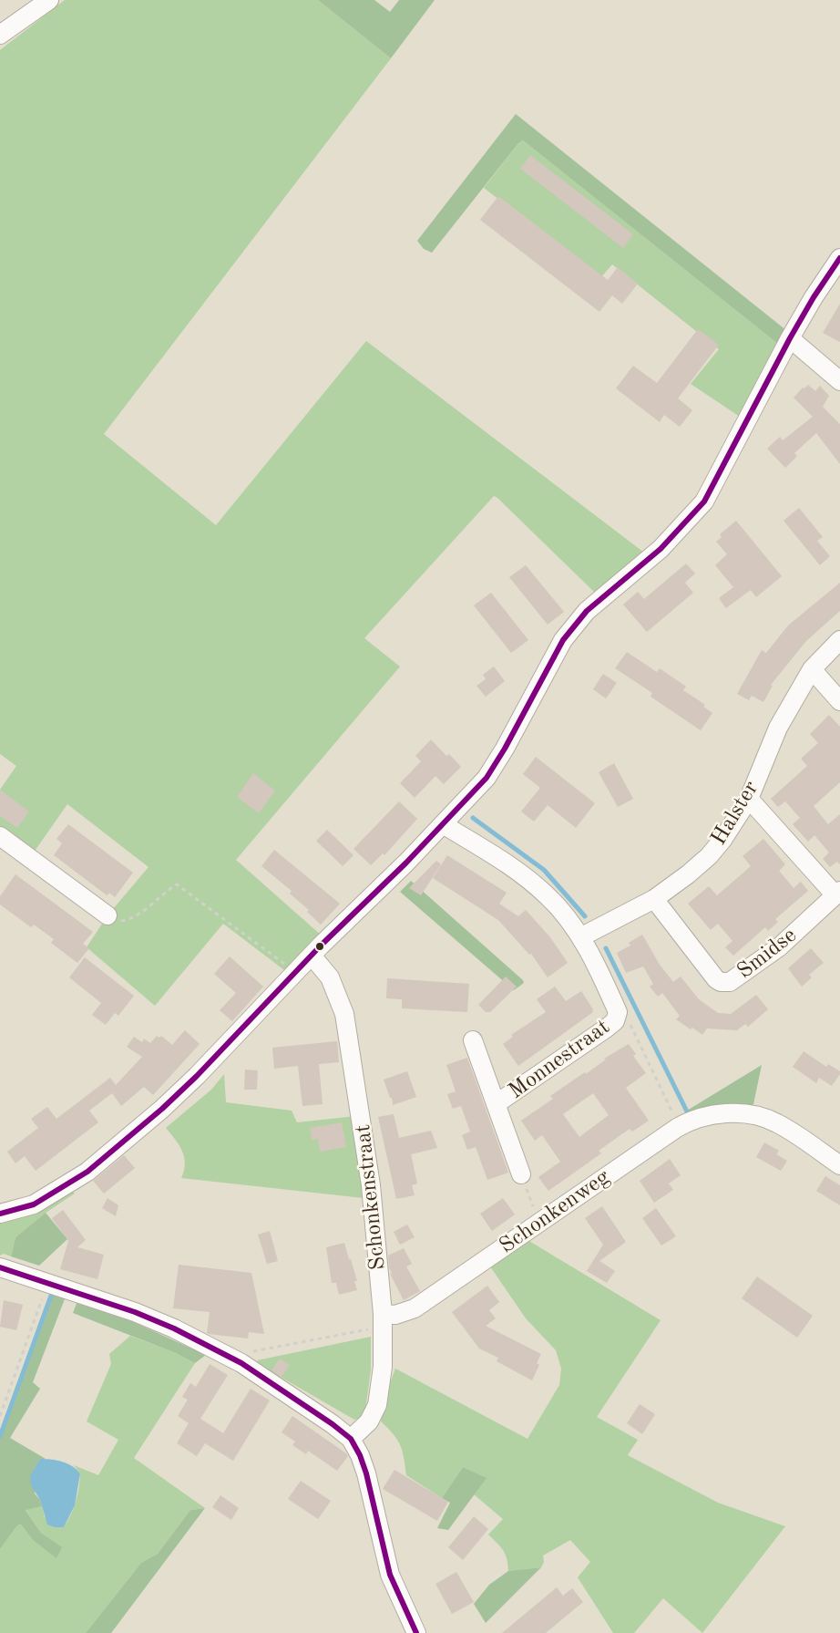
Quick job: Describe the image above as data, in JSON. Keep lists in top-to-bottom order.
{
  "streets": {
    "street": [
      "Halster",
      "Smidse",
      "Monnestraat",
      "Schonkenstraat",
      "Schonkenweg"
    ]
  },
  "crossings": [
    ["Halster", "Smidse"],
    ["Halster", "Monnestraat"],
    ["Schonkenstraat", "Schonkenweg"]
  ]
}
